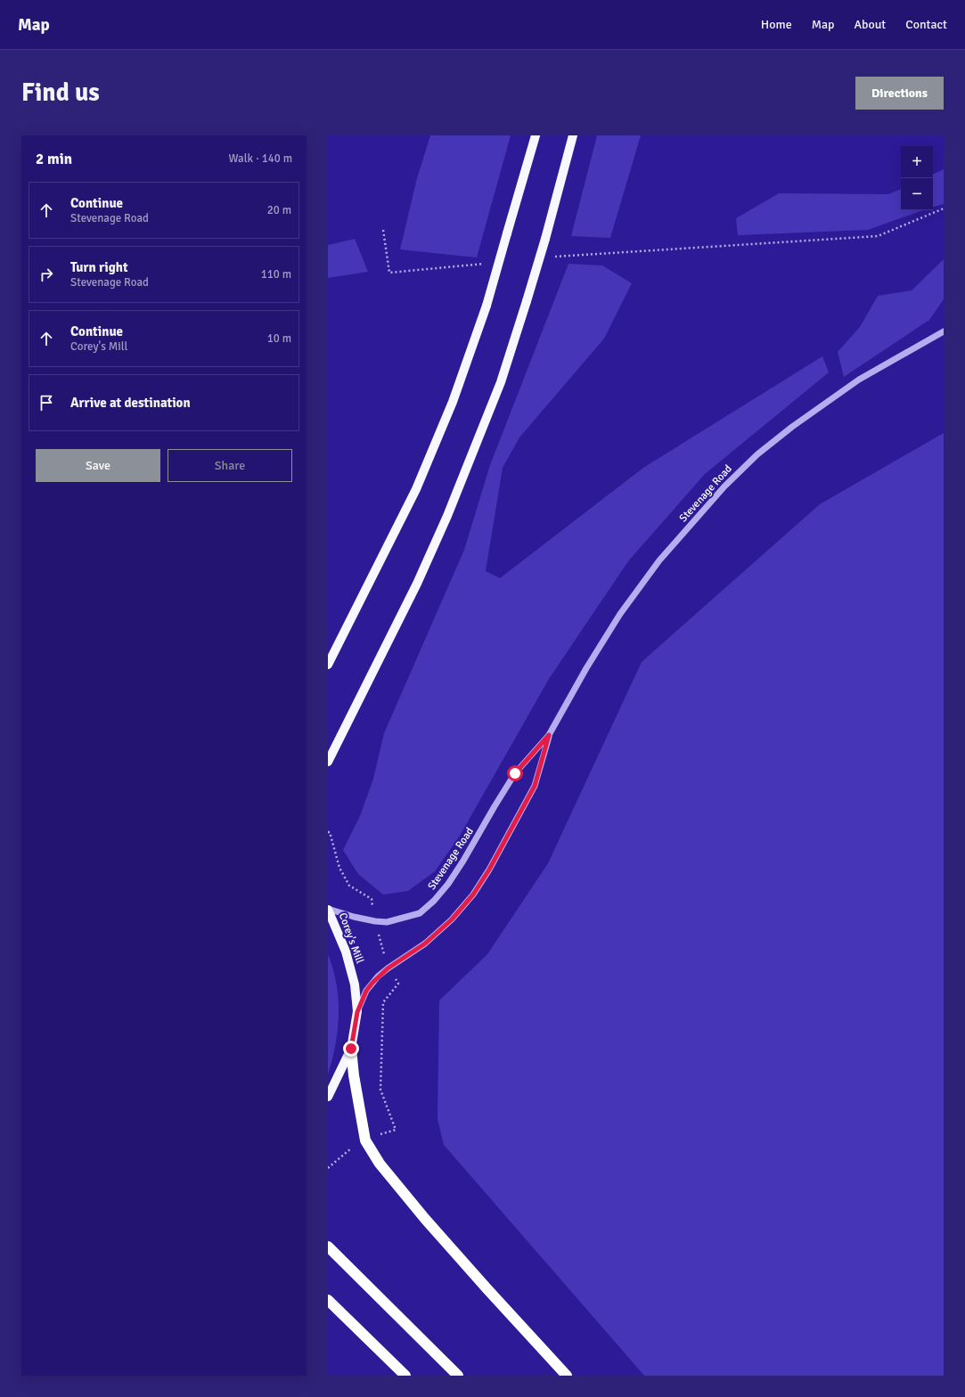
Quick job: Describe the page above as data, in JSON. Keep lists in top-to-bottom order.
{
  "streets": {
    "main road": ["Corey's Mill"],
    "street": ["Stevenage Road"]
  },
  "crossings": [
    ["Stevenage Road", "Corey's Mill"]
  ],
  "page": {
    "header": "Map",
    "nav": [
      "Home",
      "Map",
      "About",
      "Contact"
    ],
    "buttons": [
      "Directions",
      ["Save", "Share"]
    ],
    "title": "Find us",
    "heading": ["2 min", "Walk · 140 m"],
    "map_buttons": ["+", "−"],
    "list": [
      ["Continue", "Stevenage Road", "20 m"],
      ["Turn right", "Stevenage Road", "110 m"],
      ["Continue", "Corey's Mill", "10 m"],
      "Arrive at destination"
    ]
  }
}
